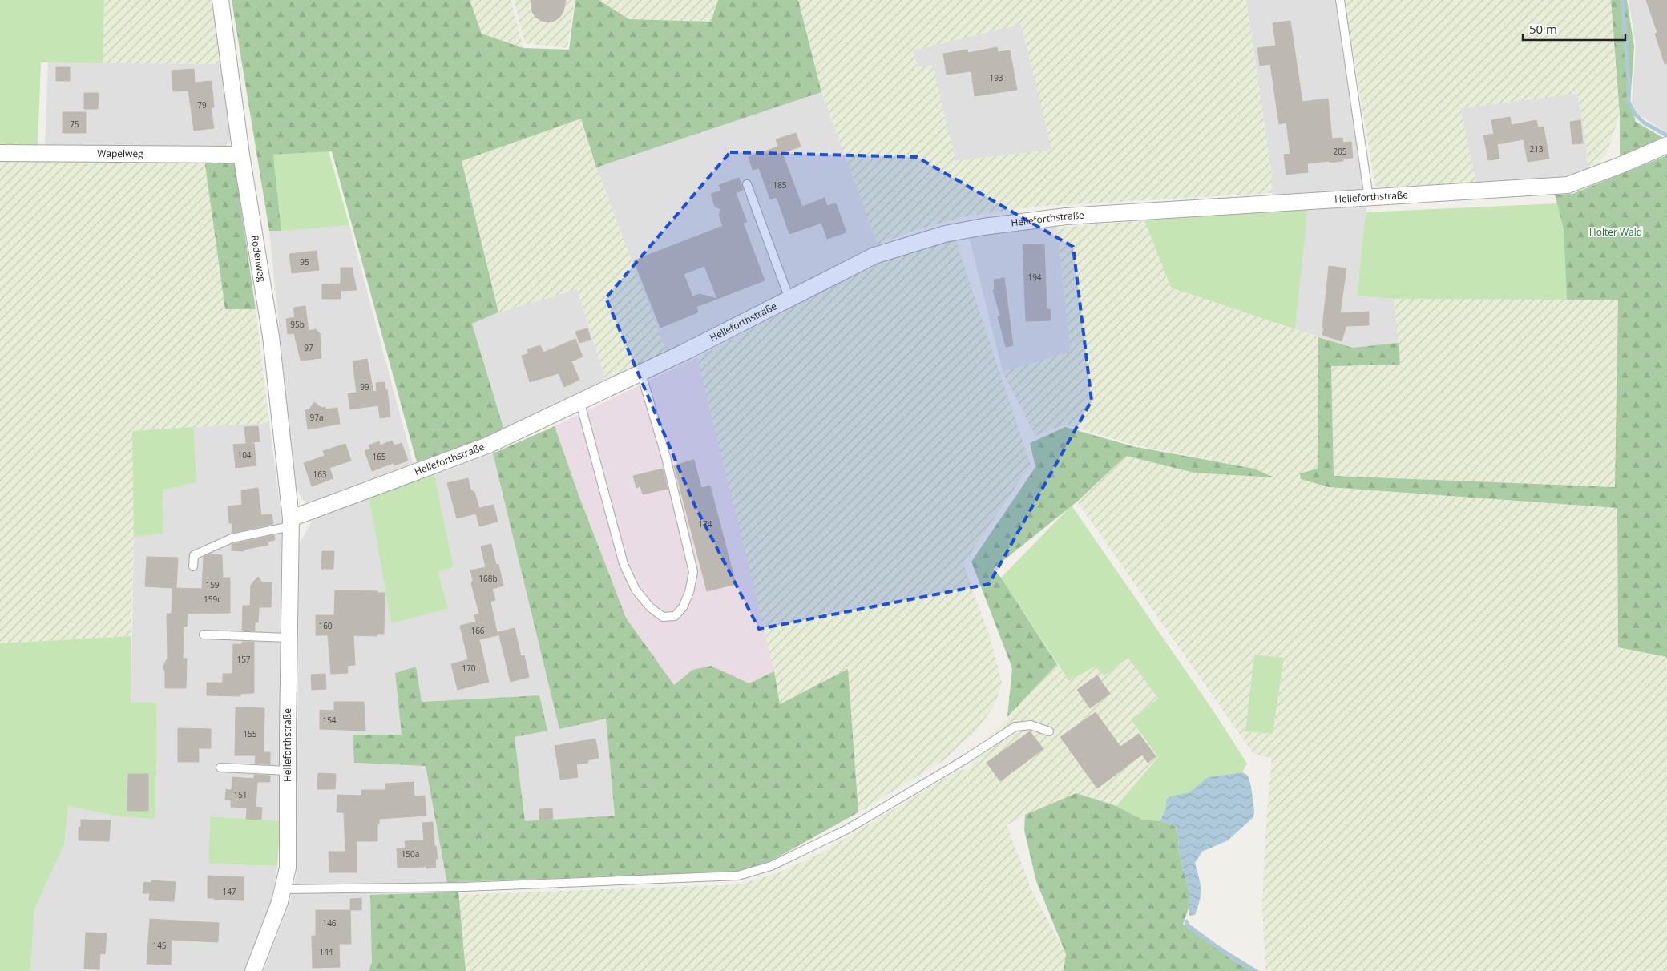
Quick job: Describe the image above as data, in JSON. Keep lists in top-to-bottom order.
{
  "streets": {
    "street": ["Wapelweg", "Helleforthstraße", "Rodenweg"]
  },
  "crossings": [
    ["Wapelweg", "Rodenweg"],
    ["Helleforthstraße", "Rodenweg"]
  ],
  "parks": ["Holter Wald"],
  "house_numbers": [
    "193",
    "79",
    "75",
    "213",
    "205",
    "185",
    "95",
    "194",
    "95b",
    "97",
    "99",
    "97a",
    "104",
    "165",
    "163",
    "174",
    "168b",
    "159",
    "159c",
    "160",
    "166",
    "157",
    "170",
    "154",
    "155",
    "151",
    "150a",
    "147",
    "146",
    "145",
    "144"
  ],
  "scale_bar": "50 m"
}
